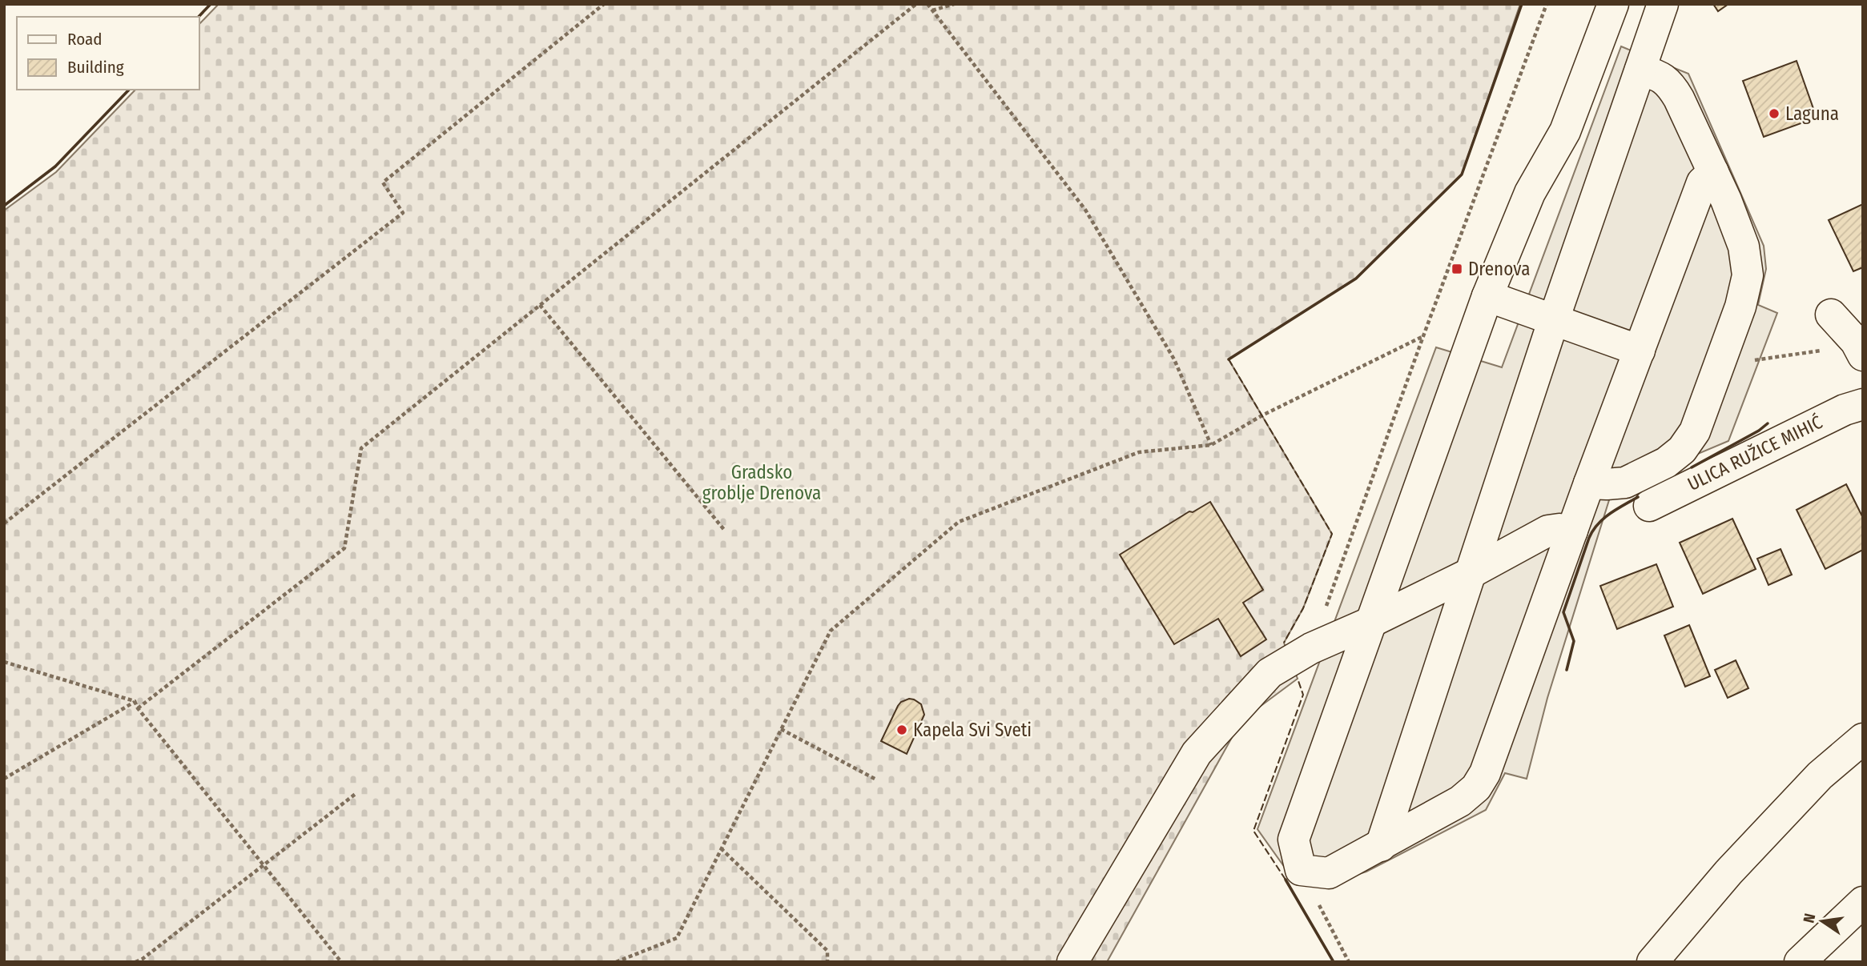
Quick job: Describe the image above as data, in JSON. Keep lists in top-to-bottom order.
{
  "streets": {
    "street": ["ULICA RUŽICE MIHIĆ"]
  },
  "parks": ["Gradsko groblje Drenova"],
  "places": {
    "other": ["Laguna", "Kapela Svi Sveti"],
    "transit": ["Drenova"]
  },
  "legend": ["Road", "Building"],
  "north": "left"
}
